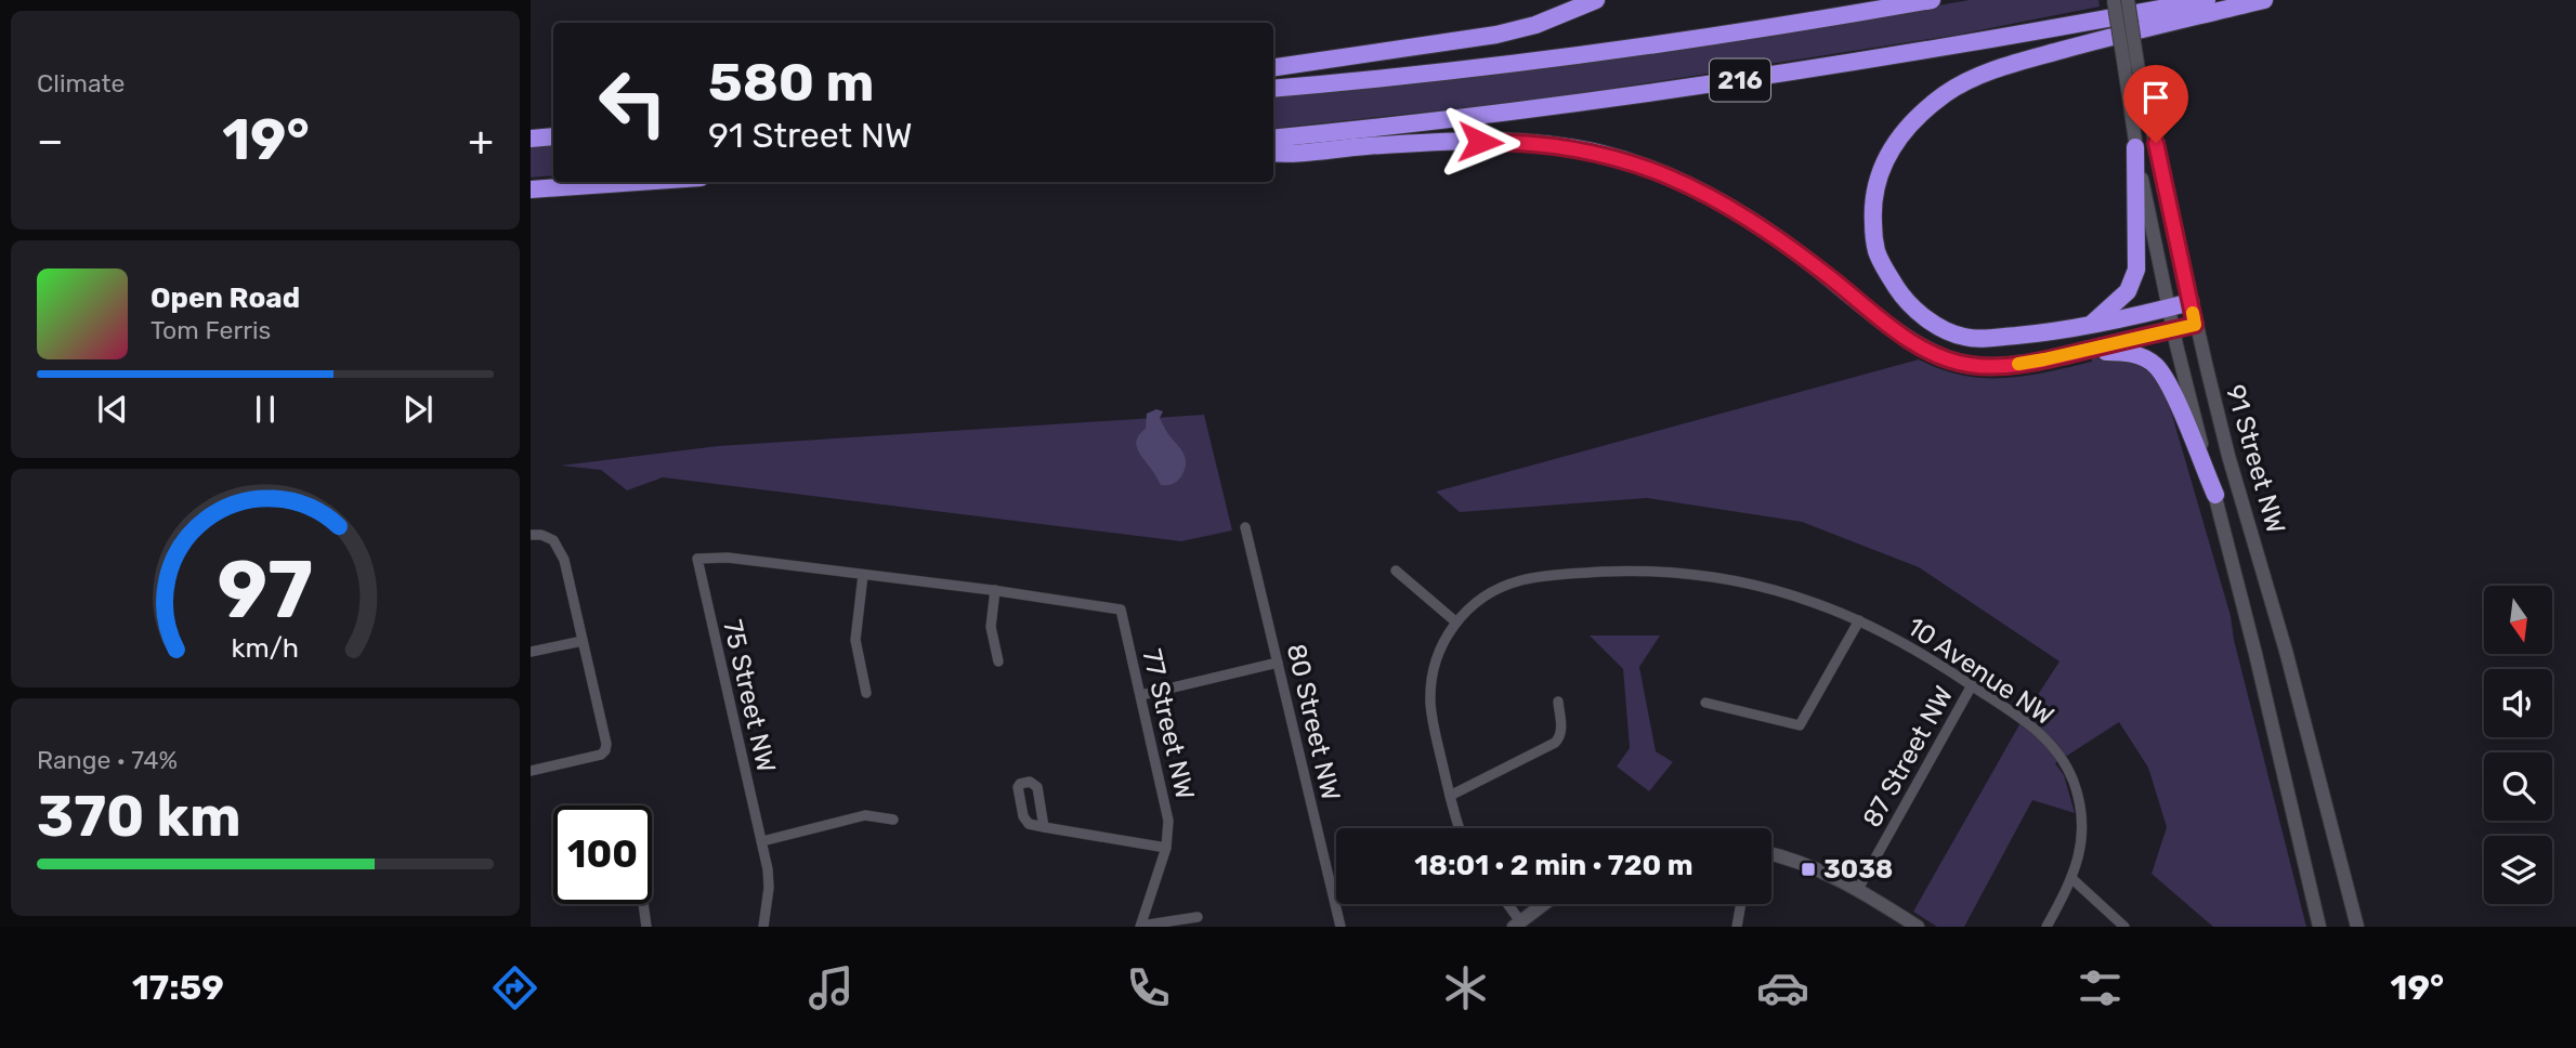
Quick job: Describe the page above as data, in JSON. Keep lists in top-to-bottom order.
{
  "streets": {
    "highway": ["216"],
    "main road": ["91 Street NW"],
    "street": [
      "10 Avenue NW",
      "75 Street NW",
      "80 Street NW",
      "77 Street NW",
      "87 Street NW"
    ]
  },
  "crossings": [
    ["10 Avenue NW", "87 Street NW"]
  ],
  "places": {
    "transit": ["3038"]
  },
  "north": "bottom",
  "page": {
    "tile": [
      "Climate",
      ["Range · 74%", "370 km"]
    ],
    "turn": ["580 m", "91 Street NW"],
    "heat": ["−", "19°", "+"],
    "song": ["Open Road", "Tom Ferris"],
    "limit": "100",
    "trip": "18:01 · 2 min · 720 m",
    "tabs": ["17:59", "19°"],
    "gauge": ["97", "km/h"]
  }
}
